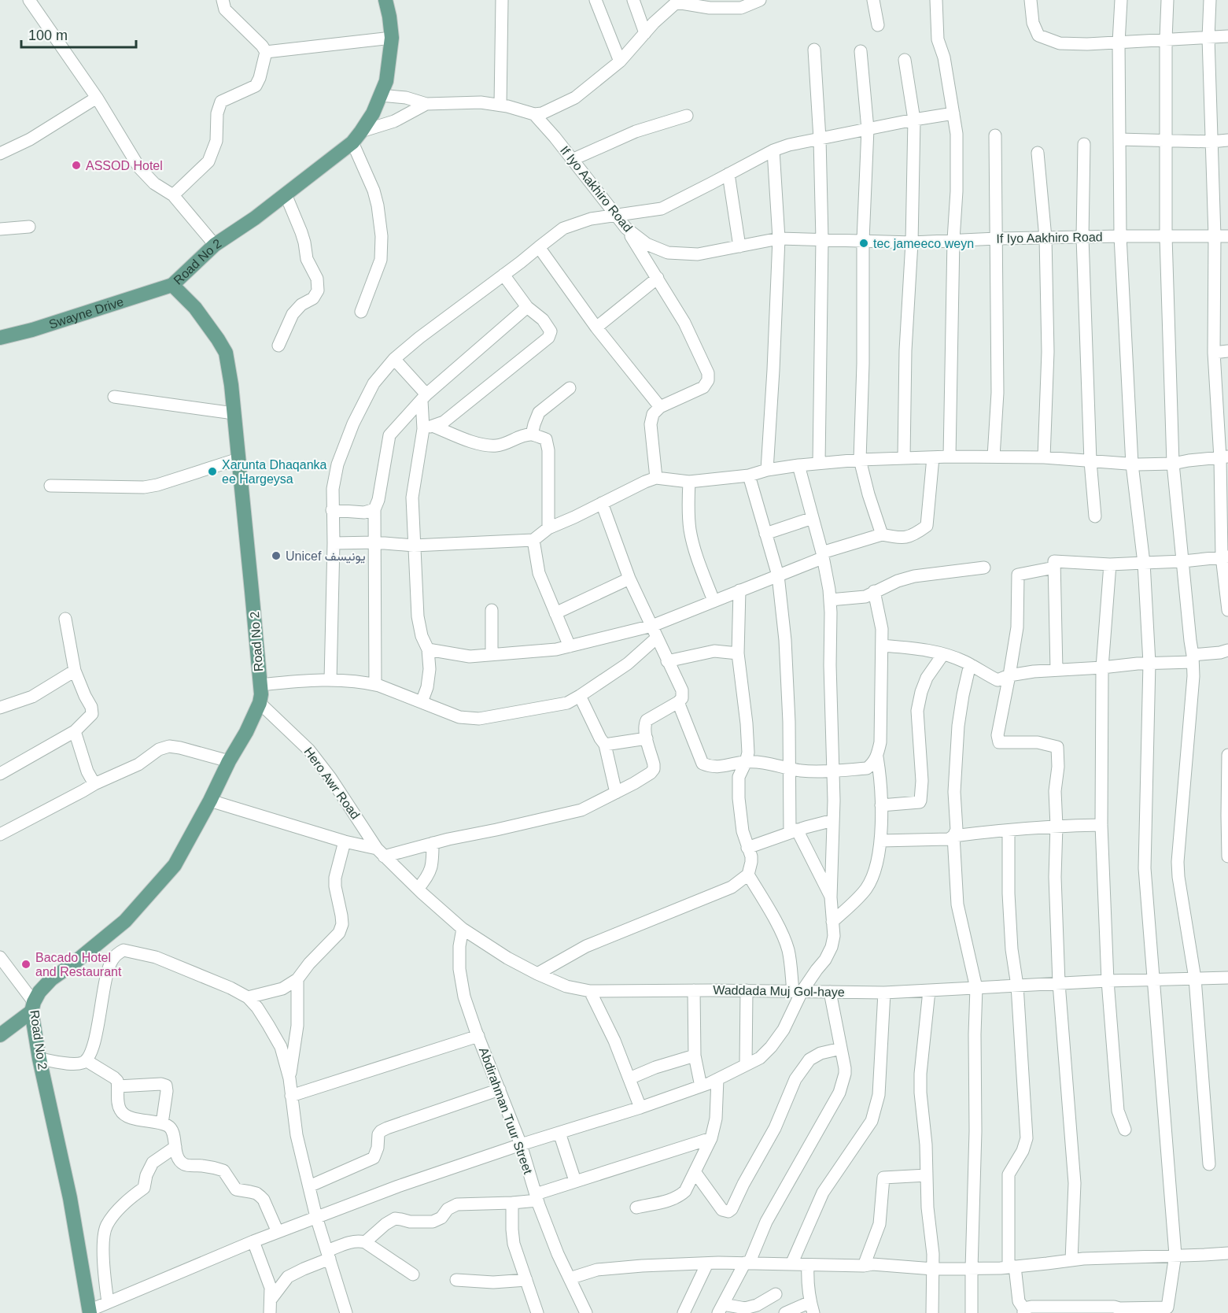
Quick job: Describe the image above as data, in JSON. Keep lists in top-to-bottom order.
{
  "streets": {
    "main road": ["Road No 2", "Swayne Drive"],
    "street": [
      "If Iyo Aakhiro Road",
      "Hero Awr Road",
      "Waddada Muj Gol-haye",
      "Abdirahman Tuur Street"
    ]
  },
  "crossings": [
    ["Road No 2", "Swayne Drive"],
    ["Road No 2", "Hero Awr Road"],
    ["Hero Awr Road", "Waddada Muj Gol-haye"],
    ["Waddada Muj Gol-haye", "Abdirahman Tuur Street"]
  ],
  "places": [
    "ASSOD Hotel",
    "tec jameeco weyn",
    "Xarunta Dhaqanka ee Hargeysa",
    "Unicef يونيسف",
    "Bacado Hotel and Restaurant"
  ],
  "scale_bar": "100 m"
}
